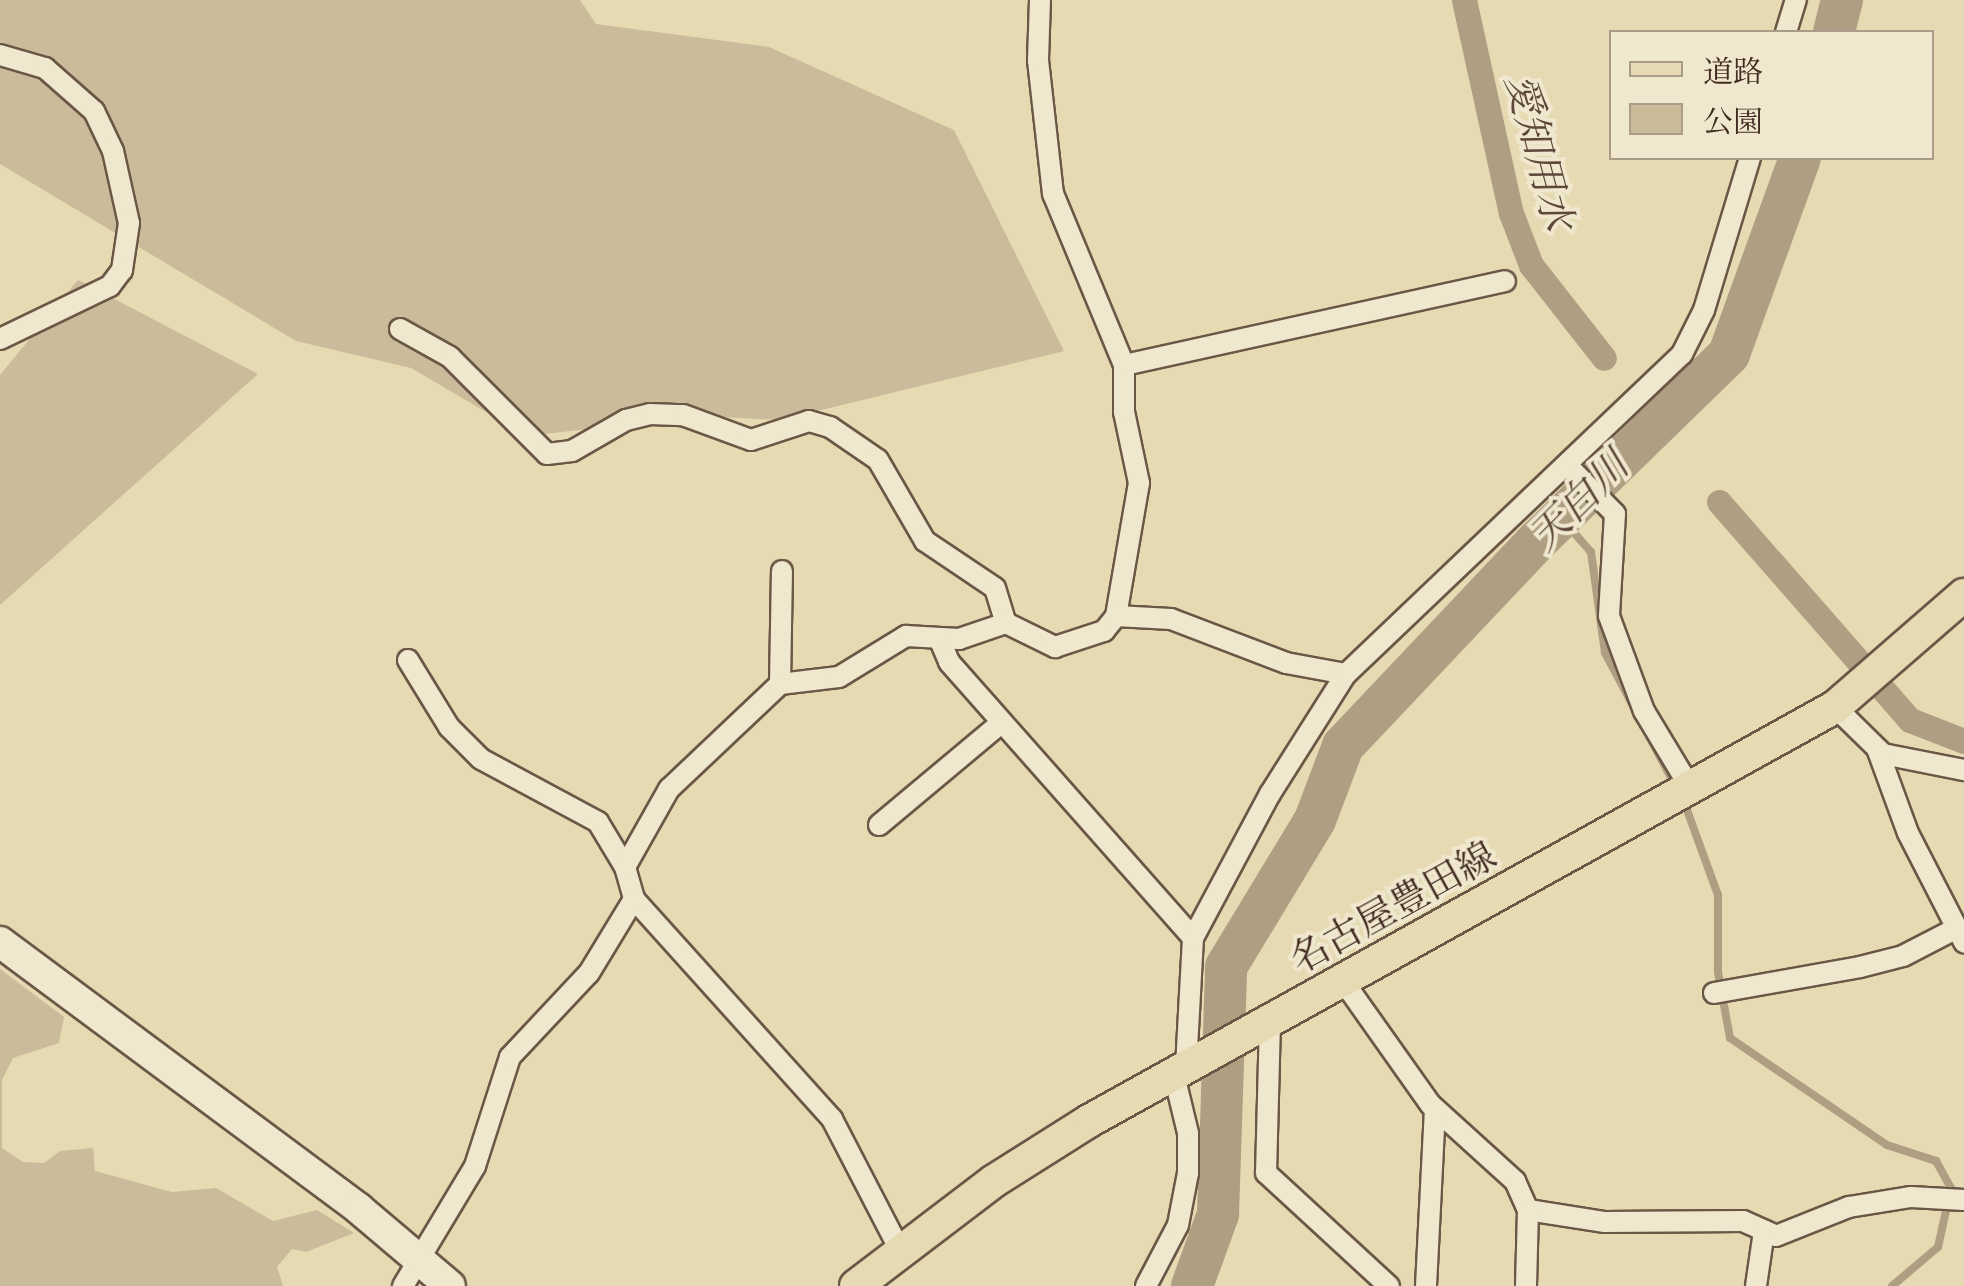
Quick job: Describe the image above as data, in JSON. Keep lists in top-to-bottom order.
{
  "streets": {
    "main road": ["名古屋豊田線"]
  },
  "water": ["愛知用水", "天白川"],
  "legend": ["道路", "公園"]
}
